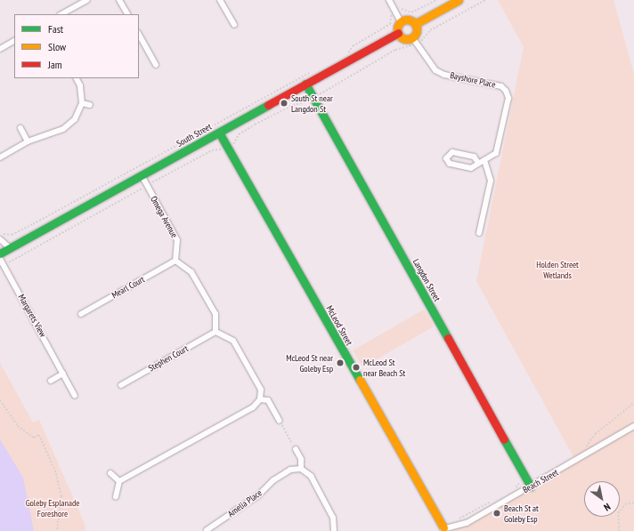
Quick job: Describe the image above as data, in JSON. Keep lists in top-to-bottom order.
{
  "streets": {
    "street": [
      "Bayshore Place",
      "South Street",
      "Omega Avenue",
      "Langdon Street",
      "Mearl Court",
      "Margarets View",
      "McLeod Street",
      "Stephen Court",
      "Beach Street",
      "Amelia Place"
    ]
  },
  "crossings": [
    ["Bayshore Place", "South Street"],
    ["South Street", "Omega Avenue"],
    ["South Street", "Langdon Street"],
    ["South Street", "McLeod Street"],
    ["Omega Avenue", "Mearl Court"],
    ["Langdon Street", "Beach Street"],
    ["McLeod Street", "Beach Street"]
  ],
  "parks": ["Holden Street Wetlands", "Goleby Esplanade Foreshore"],
  "places": [
    "South St near Langdon St",
    "McLeod St near Goleby Esp",
    "McLeod St near Beach St",
    "Beach St at Goleby Esp"
  ],
  "legend": ["Fast", "Slow", "Jam"],
  "north": "bottom right"
}
